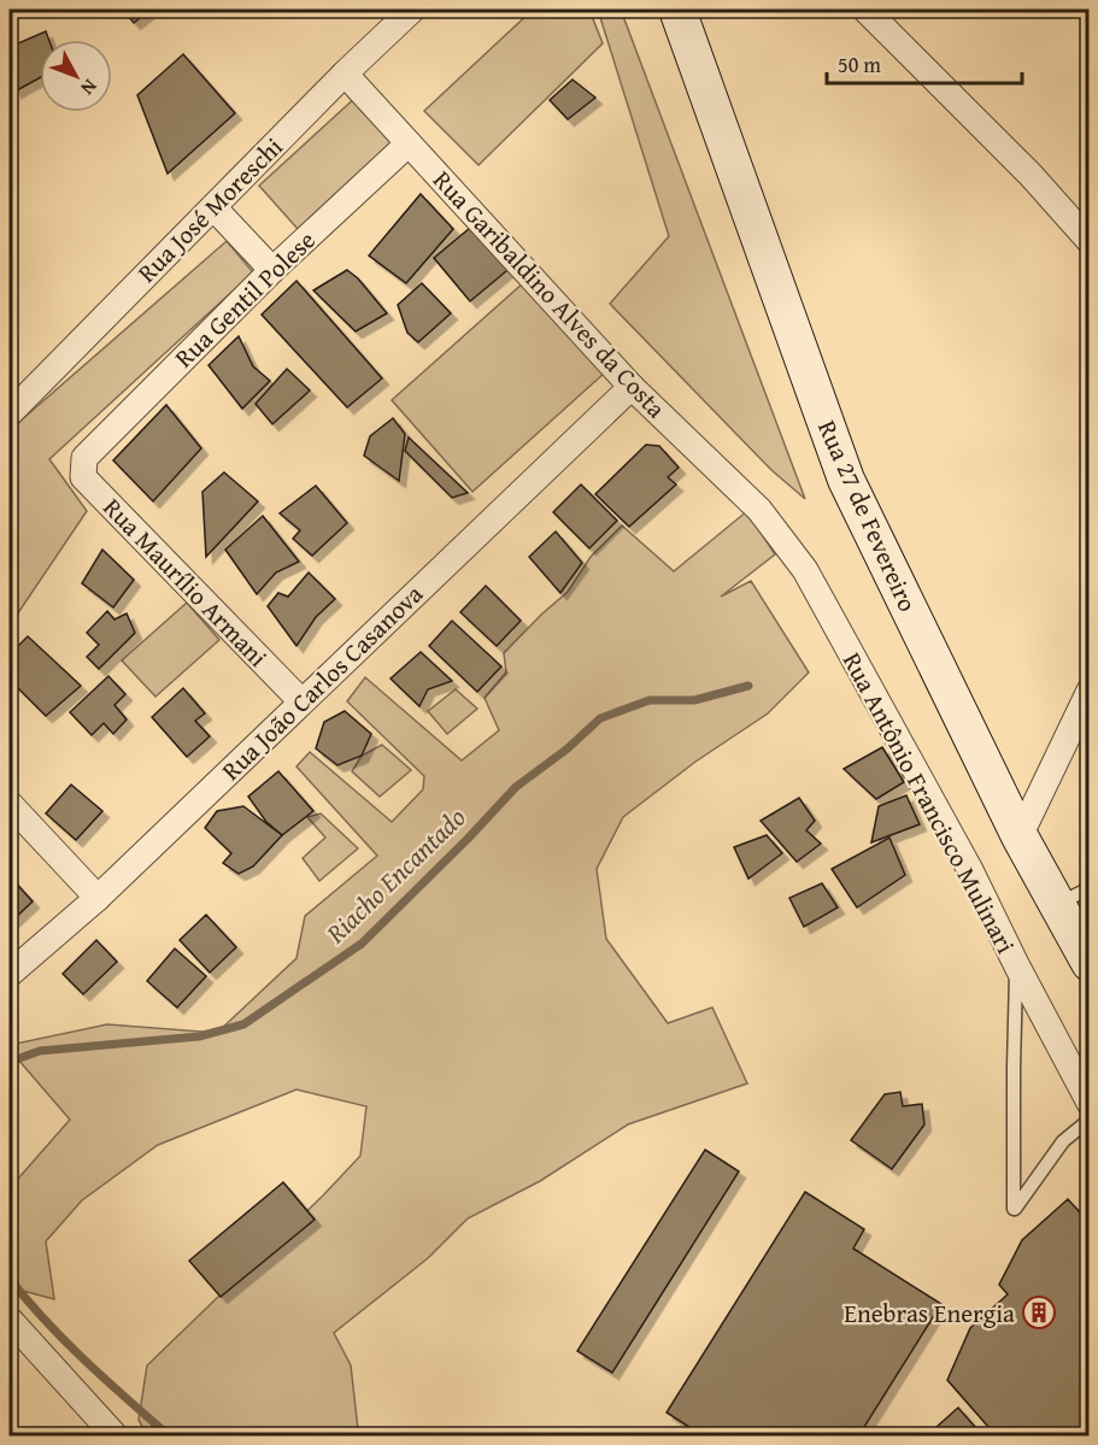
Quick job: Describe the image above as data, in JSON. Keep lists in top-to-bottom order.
{
  "streets": {
    "main road": ["Rua 27 de Fevereiro"],
    "street": [
      "Rua José Moreschi",
      "Rua Garibaldino Alves da Costa",
      "Rua Gentil Polese",
      "Rua Maurílio Armani",
      "Rua João Carlos Casanova",
      "Rua Antônio Francisco Mulinari"
    ]
  },
  "crossings": [
    ["Rua José Moreschi", "Rua Garibaldino Alves da Costa"],
    ["Rua Garibaldino Alves da Costa", "Rua Gentil Polese"],
    ["Rua Garibaldino Alves da Costa", "Rua João Carlos Casanova"],
    ["Rua Garibaldino Alves da Costa", "Rua Antônio Francisco Mulinari"],
    ["Rua Gentil Polese", "Rua Maurílio Armani"],
    ["Rua Maurílio Armani", "Rua João Carlos Casanova"]
  ],
  "water": ["Riacho Encantado"],
  "places": {
    "building": ["Enebras Energia"]
  },
  "scale_bar": "50 m",
  "north": "bottom right"
}
